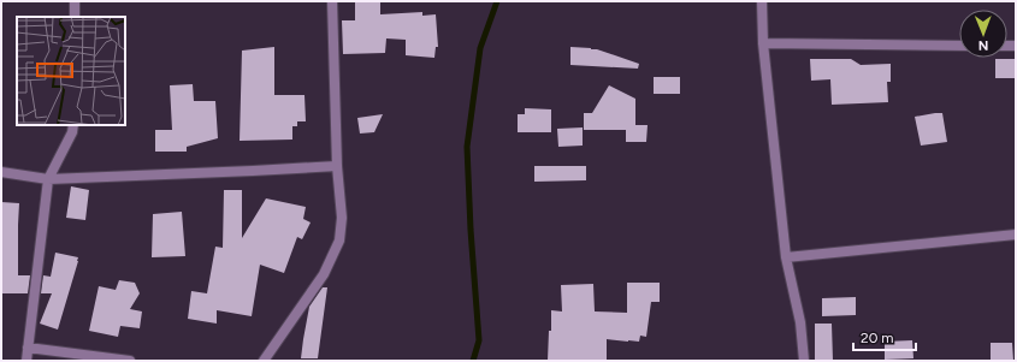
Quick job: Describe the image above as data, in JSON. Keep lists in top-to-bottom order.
{
  "scale_bar": "20 m",
  "north": "bottom"
}
